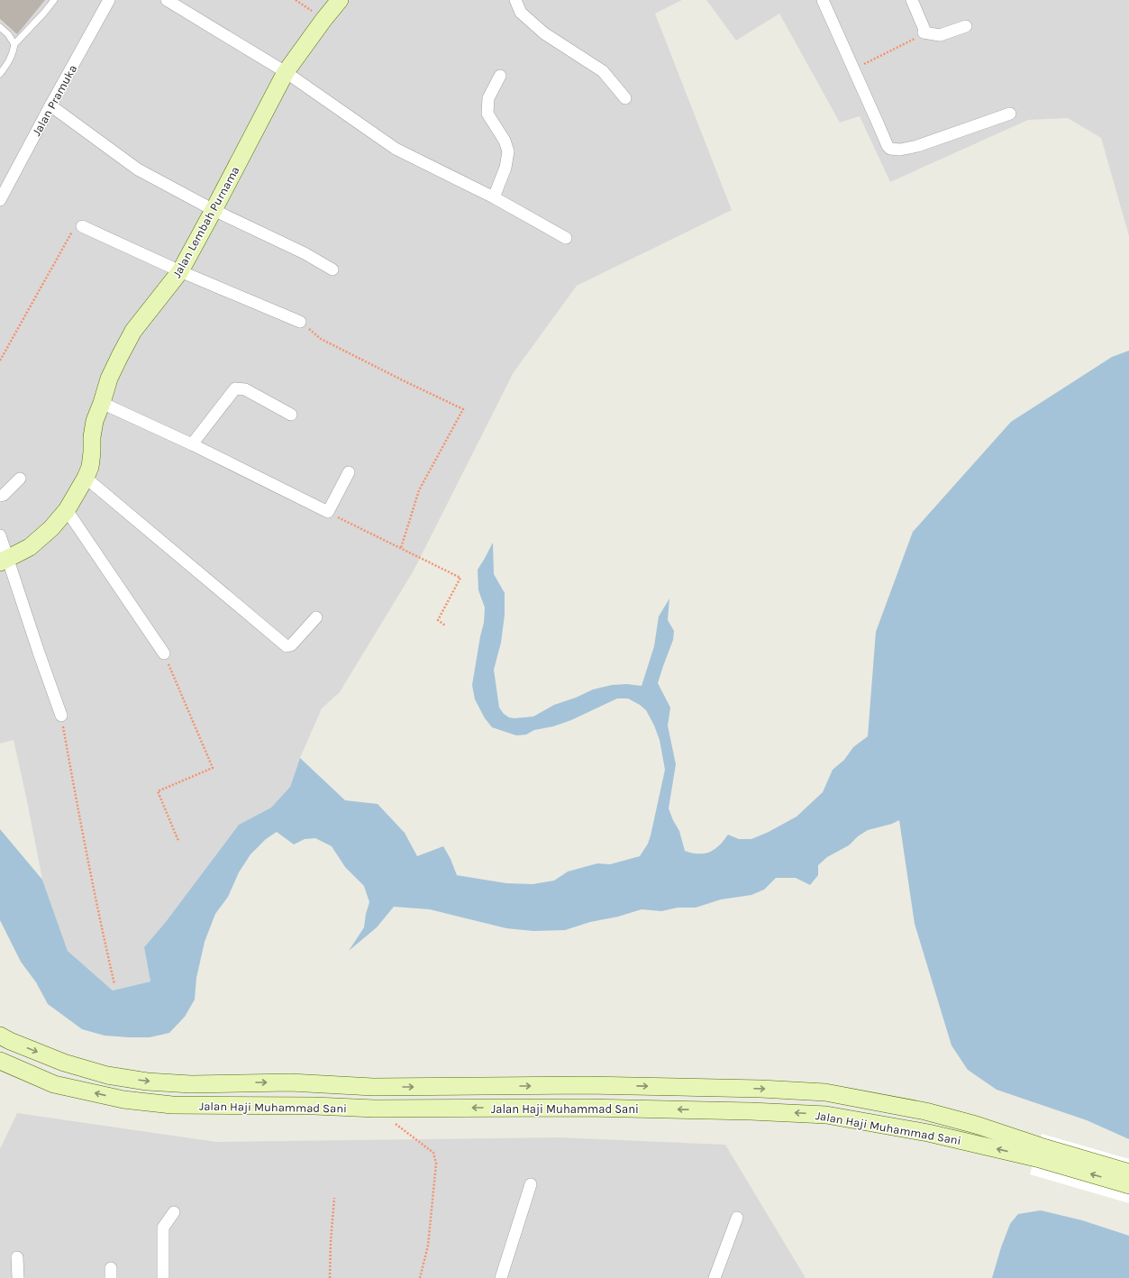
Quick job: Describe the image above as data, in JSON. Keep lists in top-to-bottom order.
{
  "streets": {
    "main road": ["Jalan Lembah Purnama", "Jalan Haji Muhammad Sani"],
    "street": ["Jalan Pramuka"]
  }
}
